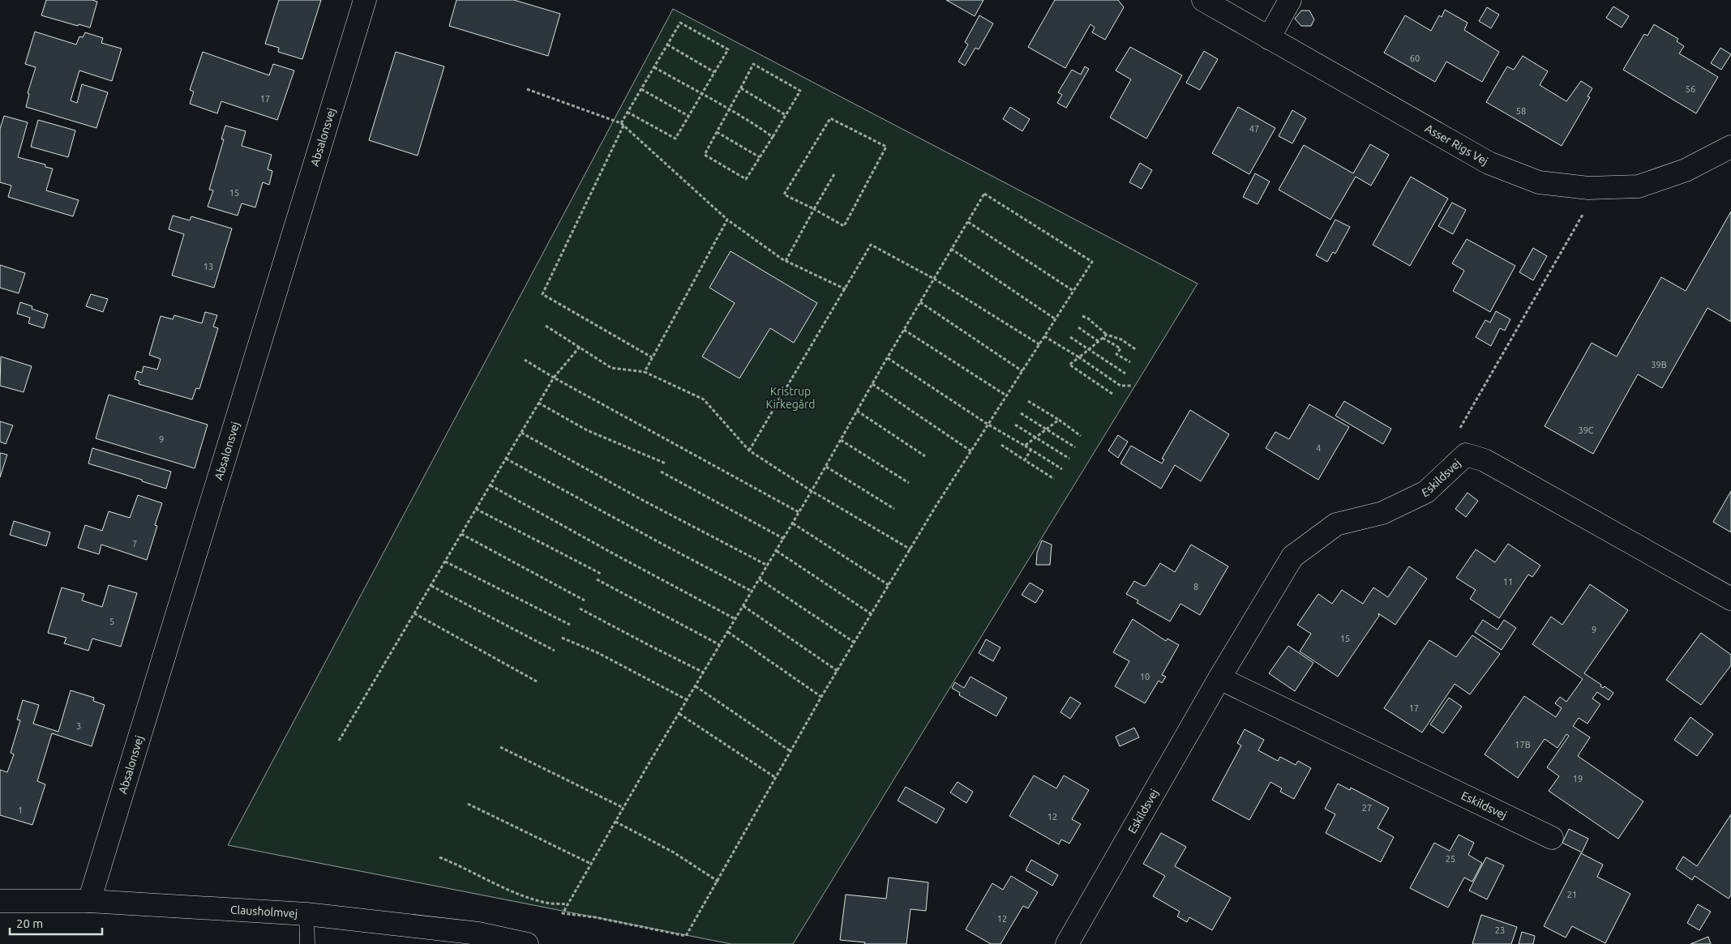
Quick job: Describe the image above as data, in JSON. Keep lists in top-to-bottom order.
{
  "streets": {
    "street": [
      "Absalonsvej",
      "Asser Rigs Vej",
      "Eskildsvej",
      "Clausholmvej"
    ]
  },
  "crossings": [
    ["Absalonsvej", "Clausholmvej"]
  ],
  "parks": ["Kristrup Kirkegård"],
  "house_numbers": [
    "60",
    "56",
    "17",
    "58",
    "47",
    "15",
    "13",
    "39B",
    "39C",
    "9",
    "4",
    "7",
    "11",
    "8",
    "5",
    "9",
    "15",
    "10",
    "17",
    "3",
    "17B",
    "19",
    "27",
    "1",
    "12",
    "25",
    "21",
    "12",
    "23"
  ],
  "scale_bar": "20 m"
}
